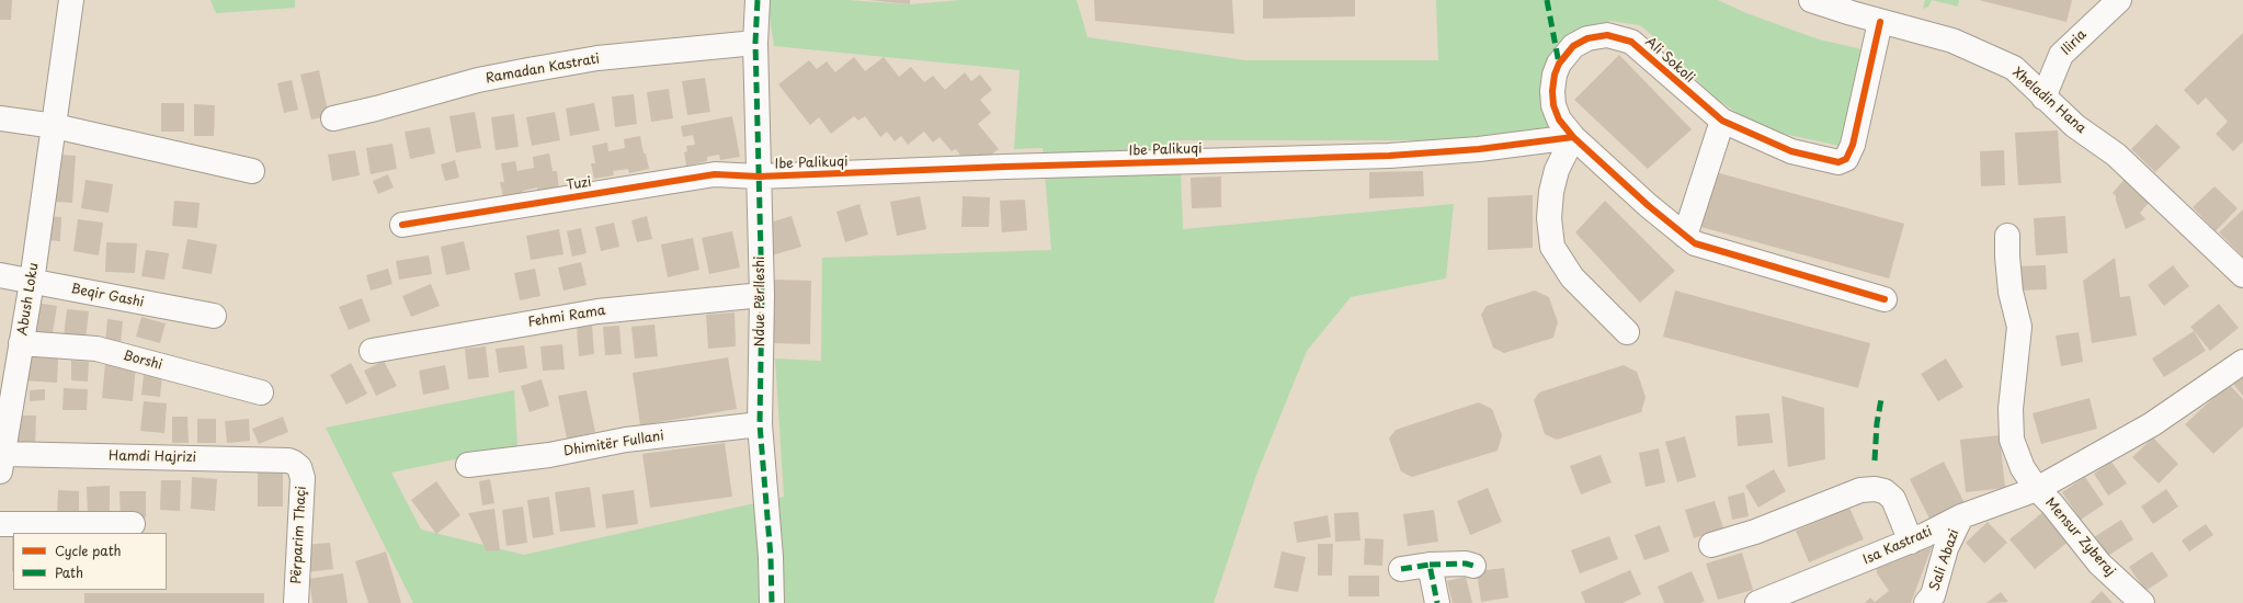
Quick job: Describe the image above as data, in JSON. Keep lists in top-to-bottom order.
{
  "streets": {
    "street": [
      "Iliria",
      "Ali Sokoli",
      "Ramadan Kastrati",
      "Xheladin Hana",
      "Ibe Palikuqi",
      "Tuzi",
      "Beqir Gashi",
      "Abush Loku",
      "Ndue Përlleshi",
      "Fehmi Rama",
      "Borshi",
      "Dhimitër Fullani",
      "Hamdi Hajrizi",
      "Përparim Thaçi",
      "Mensur Zyberaj",
      "Isa Kastrati",
      "Sali Abazi"
    ]
  },
  "crossings": [
    ["Iliria", "Xheladin Hana"],
    ["Ali Sokoli", "Xheladin Hana"],
    ["Ali Sokoli", "Ibe Palikuqi"],
    ["Ramadan Kastrati", "Ndue Përlleshi"],
    ["Ibe Palikuqi", "Tuzi"],
    ["Ibe Palikuqi", "Ndue Përlleshi"],
    ["Tuzi", "Ndue Përlleshi"],
    ["Beqir Gashi", "Abush Loku"],
    ["Abush Loku", "Borshi"],
    ["Abush Loku", "Hamdi Hajrizi"],
    ["Ndue Përlleshi", "Fehmi Rama"],
    ["Ndue Përlleshi", "Dhimitër Fullani"],
    ["Hamdi Hajrizi", "Përparim Thaçi"],
    ["Mensur Zyberaj", "Isa Kastrati"],
    ["Isa Kastrati", "Sali Abazi"]
  ],
  "legend": ["Cycle path", "Path"]
}
